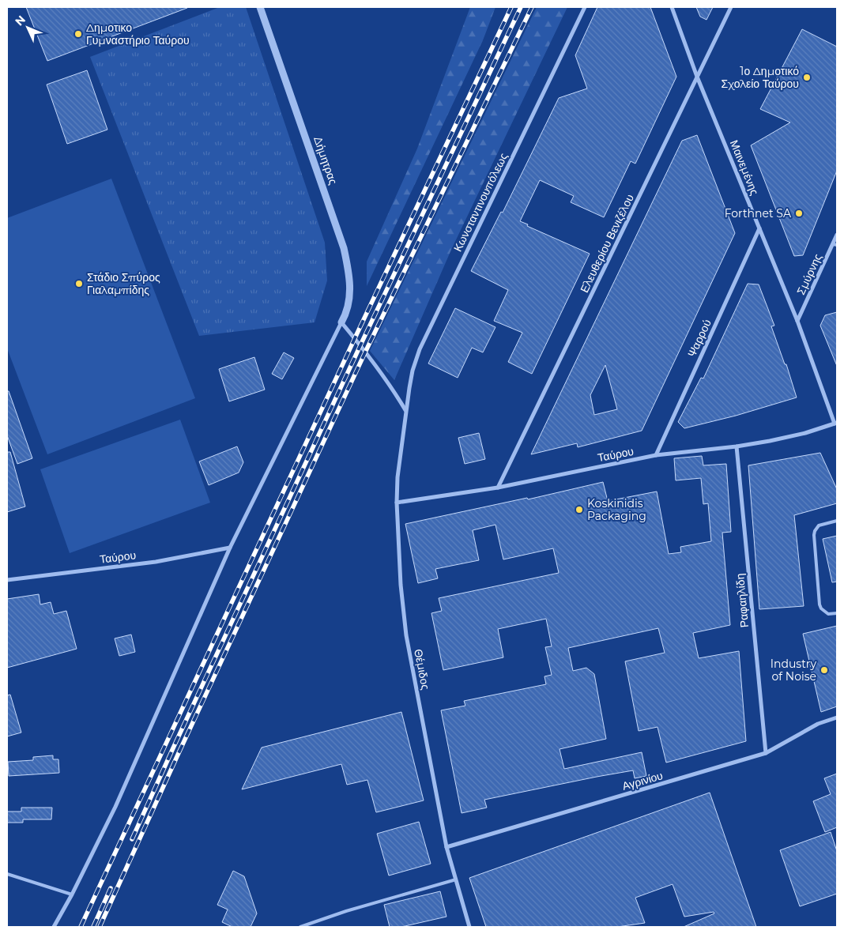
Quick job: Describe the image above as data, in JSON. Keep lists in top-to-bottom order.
{
  "streets": {
    "street": [
      "Δήμητρας",
      "Μαινεμένης",
      "Κωνσταντινουπόλεως",
      "Ελευθερίου Βενιζέλου",
      "Σμύρνης",
      "Ψαρρού",
      "Ταύρου",
      "Ραφαηλίδη",
      "Θέμιδος",
      "Αγρινίου"
    ]
  },
  "crossings": [
    ["Μαινεμένης", "Ελευθερίου Βενιζέλου"],
    ["Μαινεμένης", "Σμύρνης"],
    ["Μαινεμένης", "Ψαρρού"],
    ["Μαινεμένης", "Ταύρου"],
    ["Κωνσταντινουπόλεως", "Θέμιδος"],
    ["Ελευθερίου Βενιζέλου", "Ταύρου"],
    ["Ψαρρού", "Ταύρου"],
    ["Ταύρου", "Ραφαηλίδη"],
    ["Ταύρου", "Θέμιδος"],
    ["Ραφαηλίδη", "Αγρινίου"],
    ["Θέμιδος", "Αγρινίου"]
  ],
  "places": [
    "Δημοτικο Γυμναστήριο Ταύρου",
    "1ο Δημοτικό Σχολείο Ταύρου",
    "Forthnet SA",
    "Στάδιο Σπύρος Γιαλαμπίδης",
    "Koskinidis Packaging",
    "Industry of Noise"
  ],
  "north": "top left"
}
